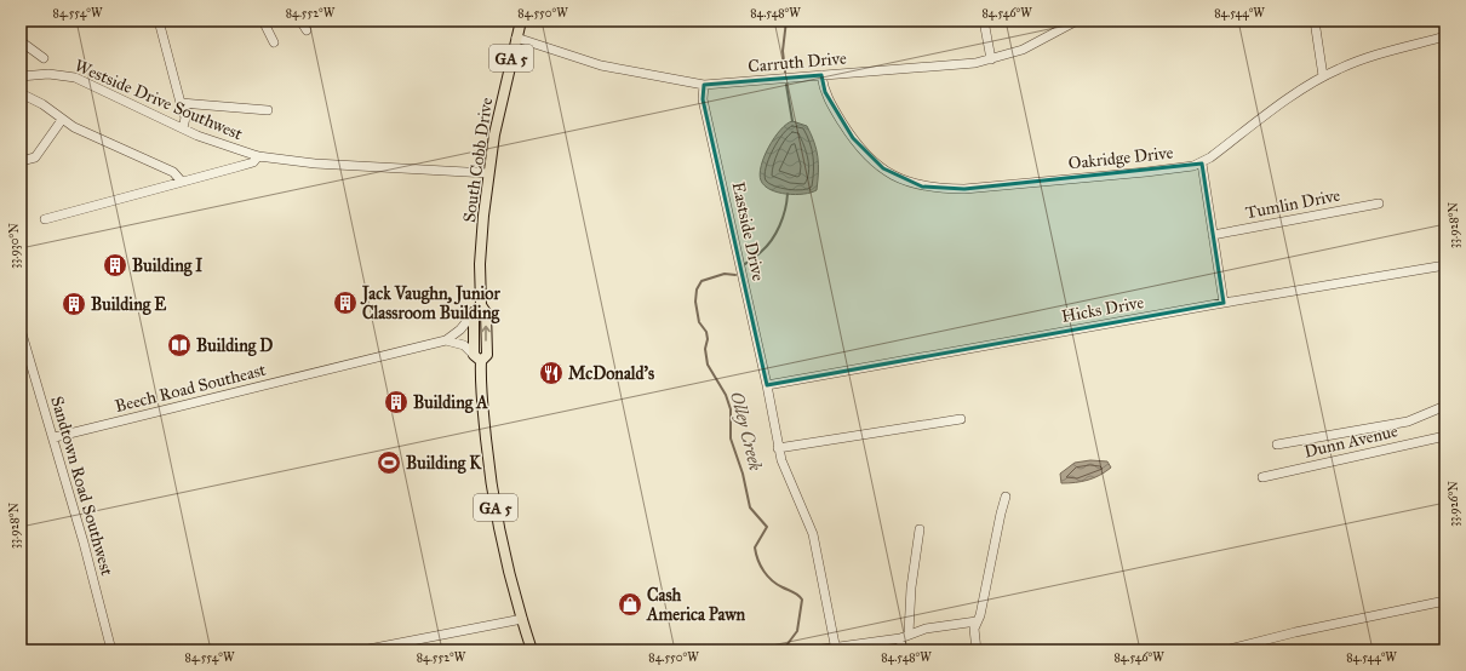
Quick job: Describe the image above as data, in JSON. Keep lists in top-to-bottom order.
{
  "streets": {
    "main road": ["GA 5", "South Cobb Drive"],
    "street": [
      "Carruth Drive",
      "Westside Drive Southwest",
      "Oakridge Drive",
      "Tumlin Drive",
      "Eastside Drive",
      "Hicks Drive",
      "Beech Road Southeast",
      "Dunn Avenue",
      "Sandtown Road Southwest"
    ]
  },
  "crossings": [
    ["Carruth Drive", "Oakridge Drive"],
    ["Carruth Drive", "South Cobb Drive"],
    ["Carruth Drive", "Eastside Drive"],
    ["Westside Drive Southwest", "South Cobb Drive"],
    ["South Cobb Drive", "Beech Road Southeast"],
    ["Eastside Drive", "Hicks Drive"],
    ["Beech Road Southeast", "Sandtown Road Southwest"]
  ],
  "water": ["Olley Creek"],
  "places": {
    "building": [
      "Building I",
      "Jack Vaughn, Junior Classroom Building",
      "Building E",
      "Building A"
    ],
    "library": ["Building D"],
    "restaurant": ["McDonald's"],
    "sports": ["Building K"],
    "shop": ["Cash America Pawn"]
  },
  "coordinates": [
    "84.554°W",
    "84.552°W",
    "84.550°W",
    "84.548°W",
    "84.546°W",
    "84.544°W",
    "33.928°N",
    "33.930°N",
    "33.926°N"
  ]
}
